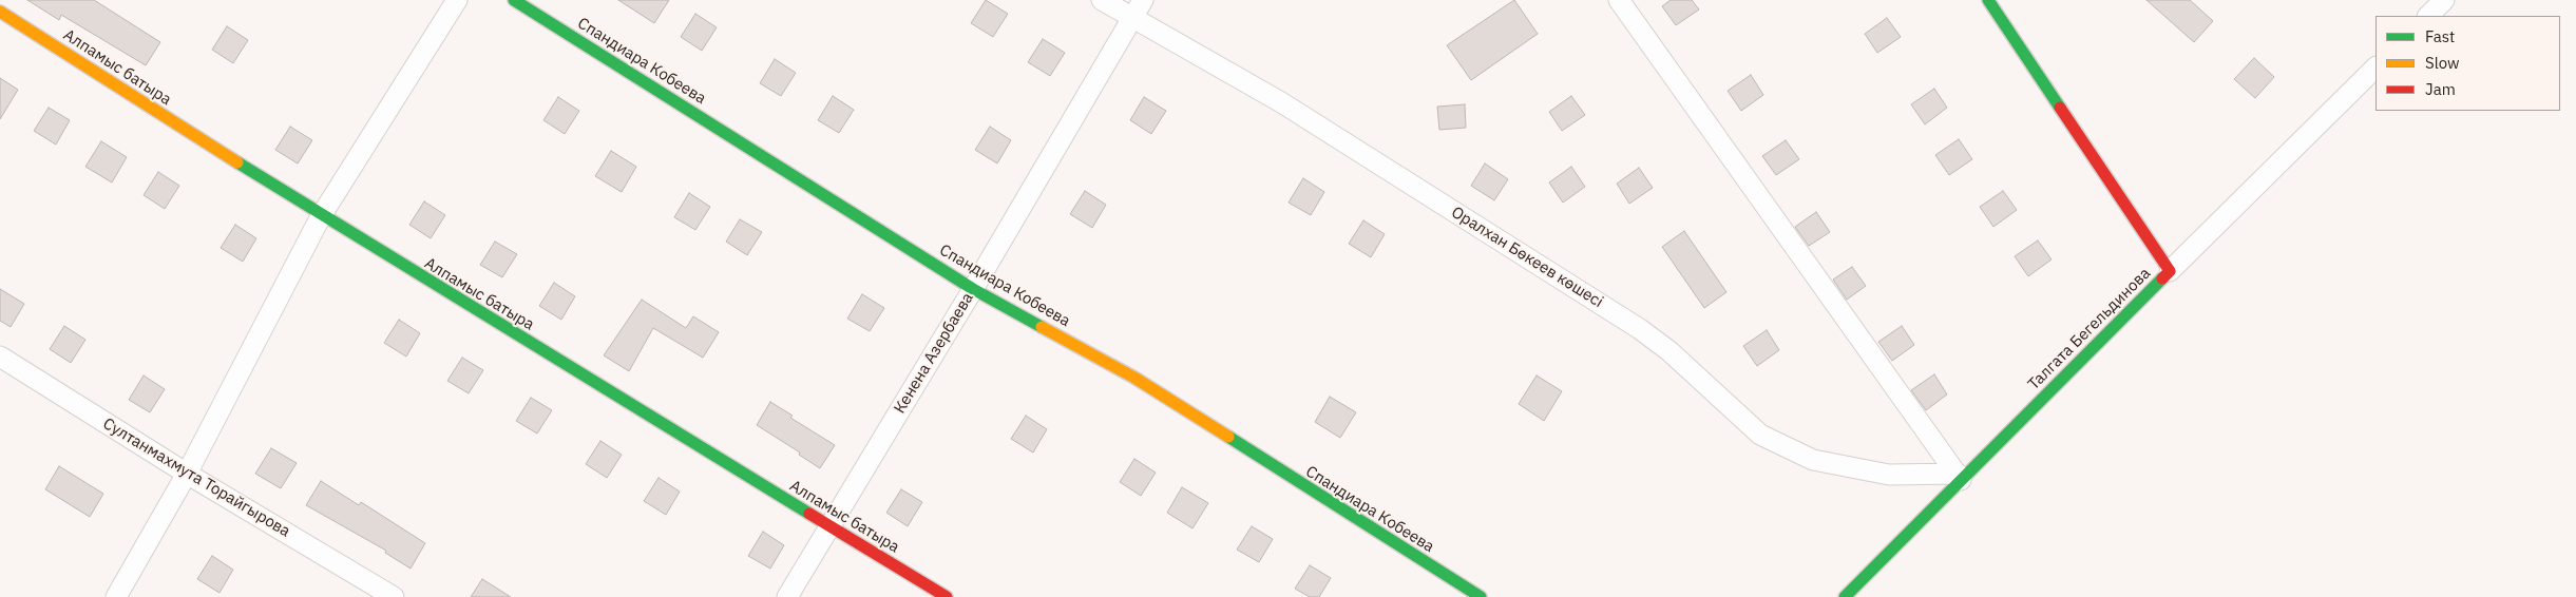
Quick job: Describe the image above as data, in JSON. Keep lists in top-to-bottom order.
{
  "streets": {
    "street": [
      "Спандиара Кобеева",
      "Алпамыс батыра",
      "Оралхан Бөкеев көшесі",
      "Талгата Бегельдинова",
      "Кенена Азербаева",
      "Султанмахмута Торайгырова"
    ]
  },
  "crossings": [
    ["Спандиара Кобеева", "Кенена Азербаева"],
    ["Алпамыс батыра", "Кенена Азербаева"],
    ["Оралхан Бөкеев көшесі", "Талгата Бегельдинова"],
    ["Оралхан Бөкеев көшесі", "Кенена Азербаева"]
  ],
  "legend": ["Fast", "Slow", "Jam"]
}
